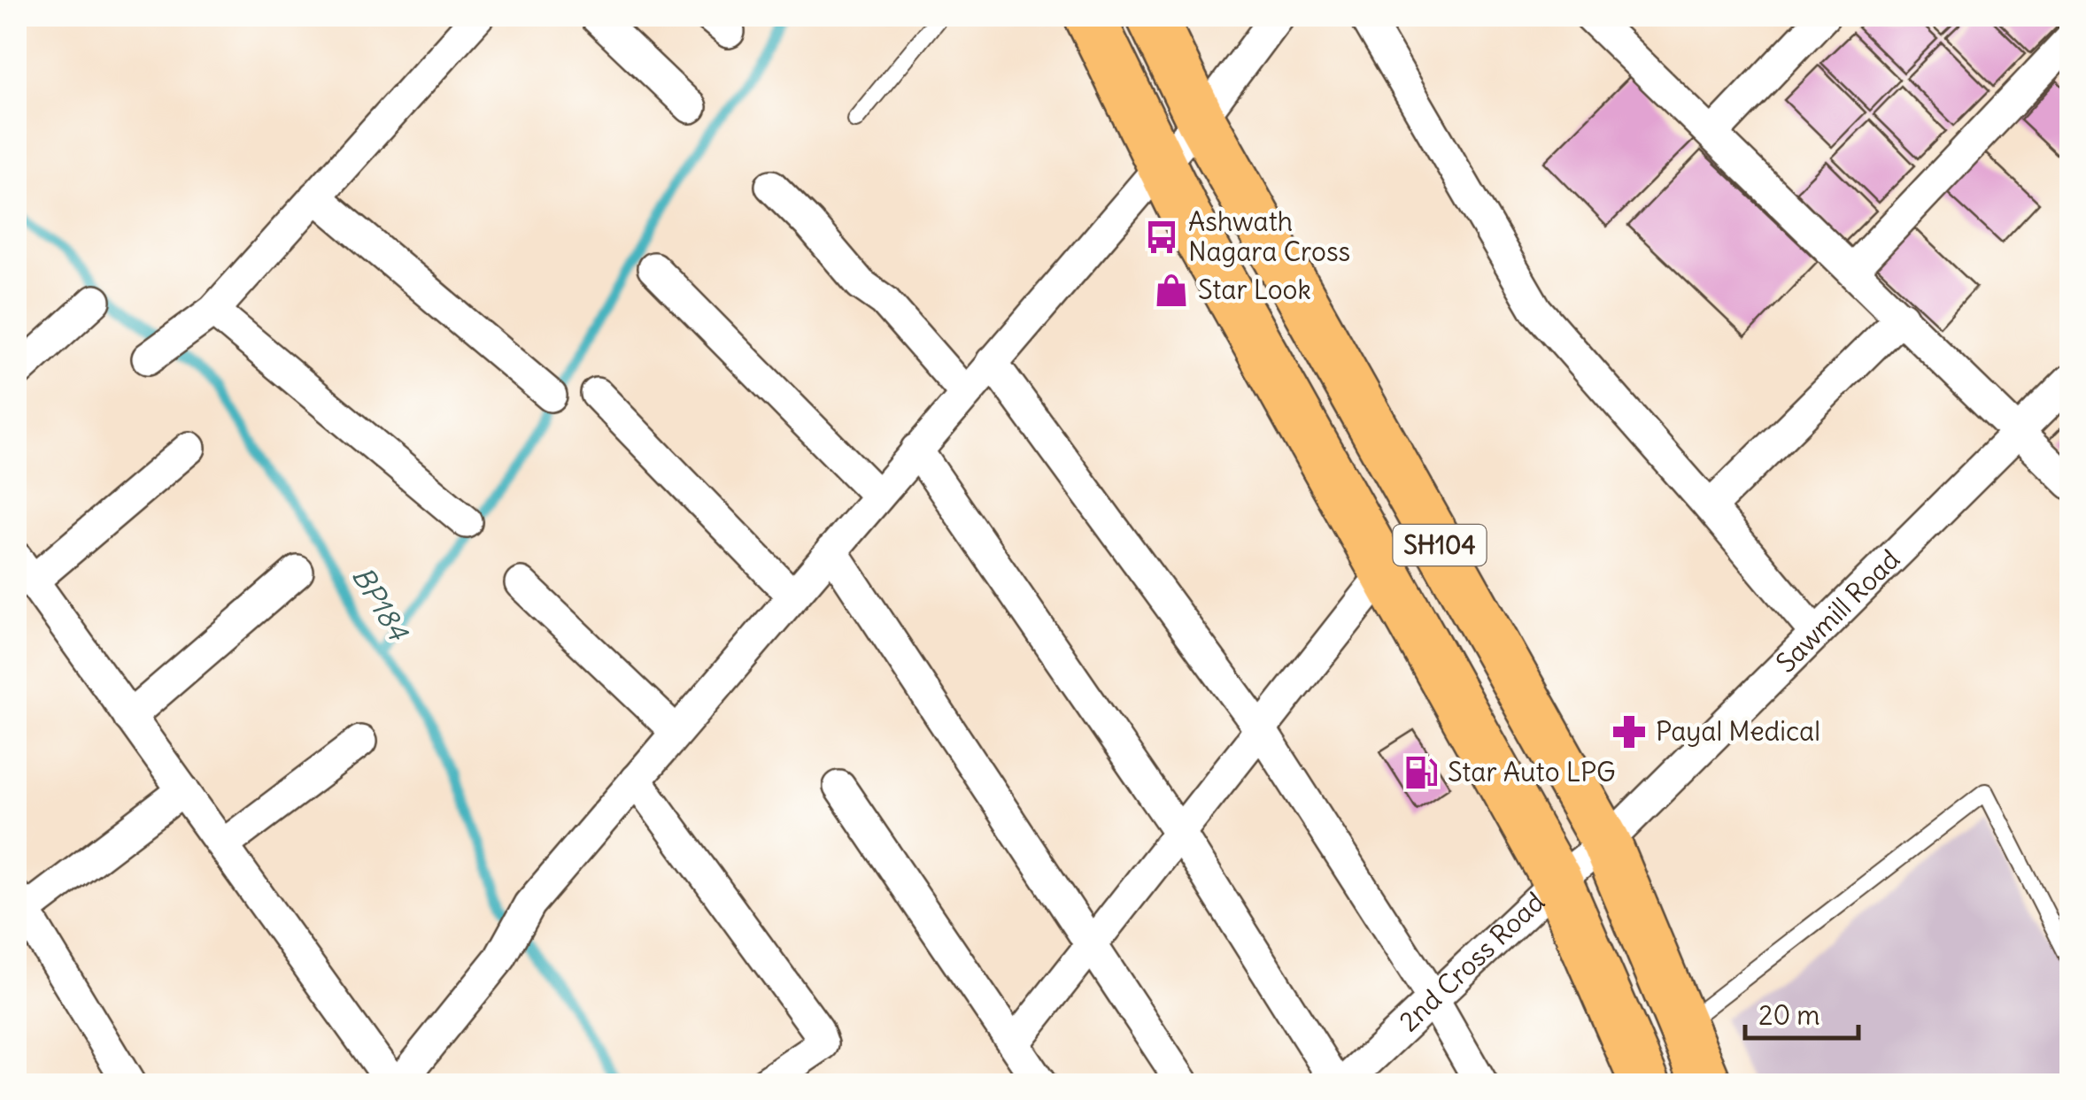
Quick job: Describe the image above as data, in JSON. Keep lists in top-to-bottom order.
{
  "streets": {
    "main road": ["SH104"],
    "street": ["Sawmill Road", "2nd Cross Road"]
  },
  "crossings": [
    ["SH104", "Sawmill Road"],
    ["SH104", "2nd Cross Road"],
    ["Sawmill Road", "2nd Cross Road"]
  ],
  "water": ["BP184"],
  "places": {
    "bus stop": ["Ashwath Nagara Cross"],
    "shop": ["Star Look"],
    "pharmacy": ["Payal Medical"],
    "fuel station": ["Star Auto LPG"]
  },
  "scale_bar": "20 m"
}
